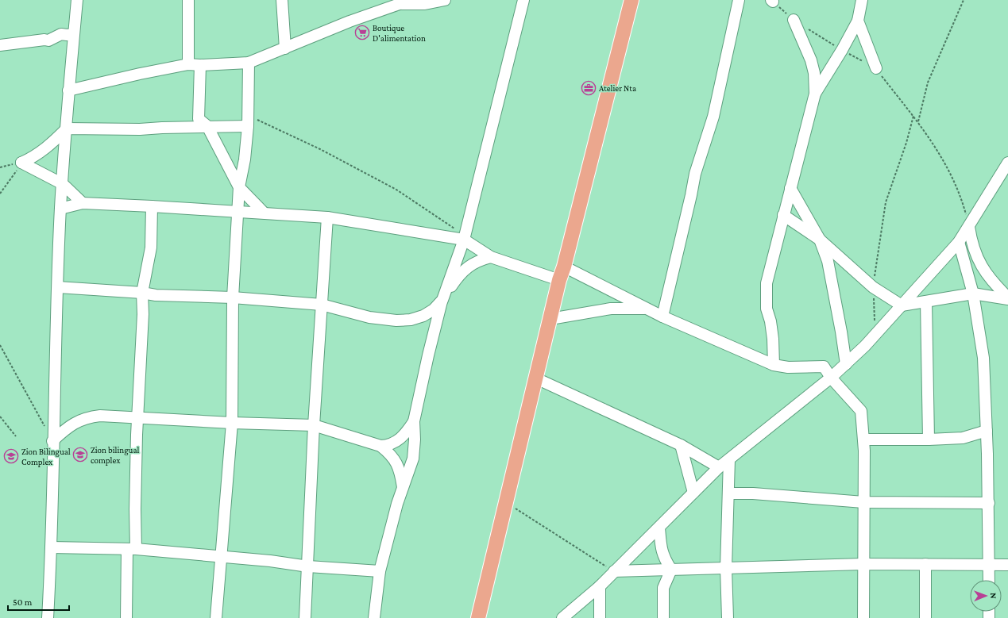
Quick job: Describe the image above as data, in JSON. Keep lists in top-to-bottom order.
{
  "places": {
    "supermarket": ["Boutique D'alimentation"],
    "office": ["Atelier Nta"],
    "school or university": ["Zion bilingual complex", "Zion Bilingual Complex"]
  },
  "scale_bar": "50 m",
  "north": "right"
}
